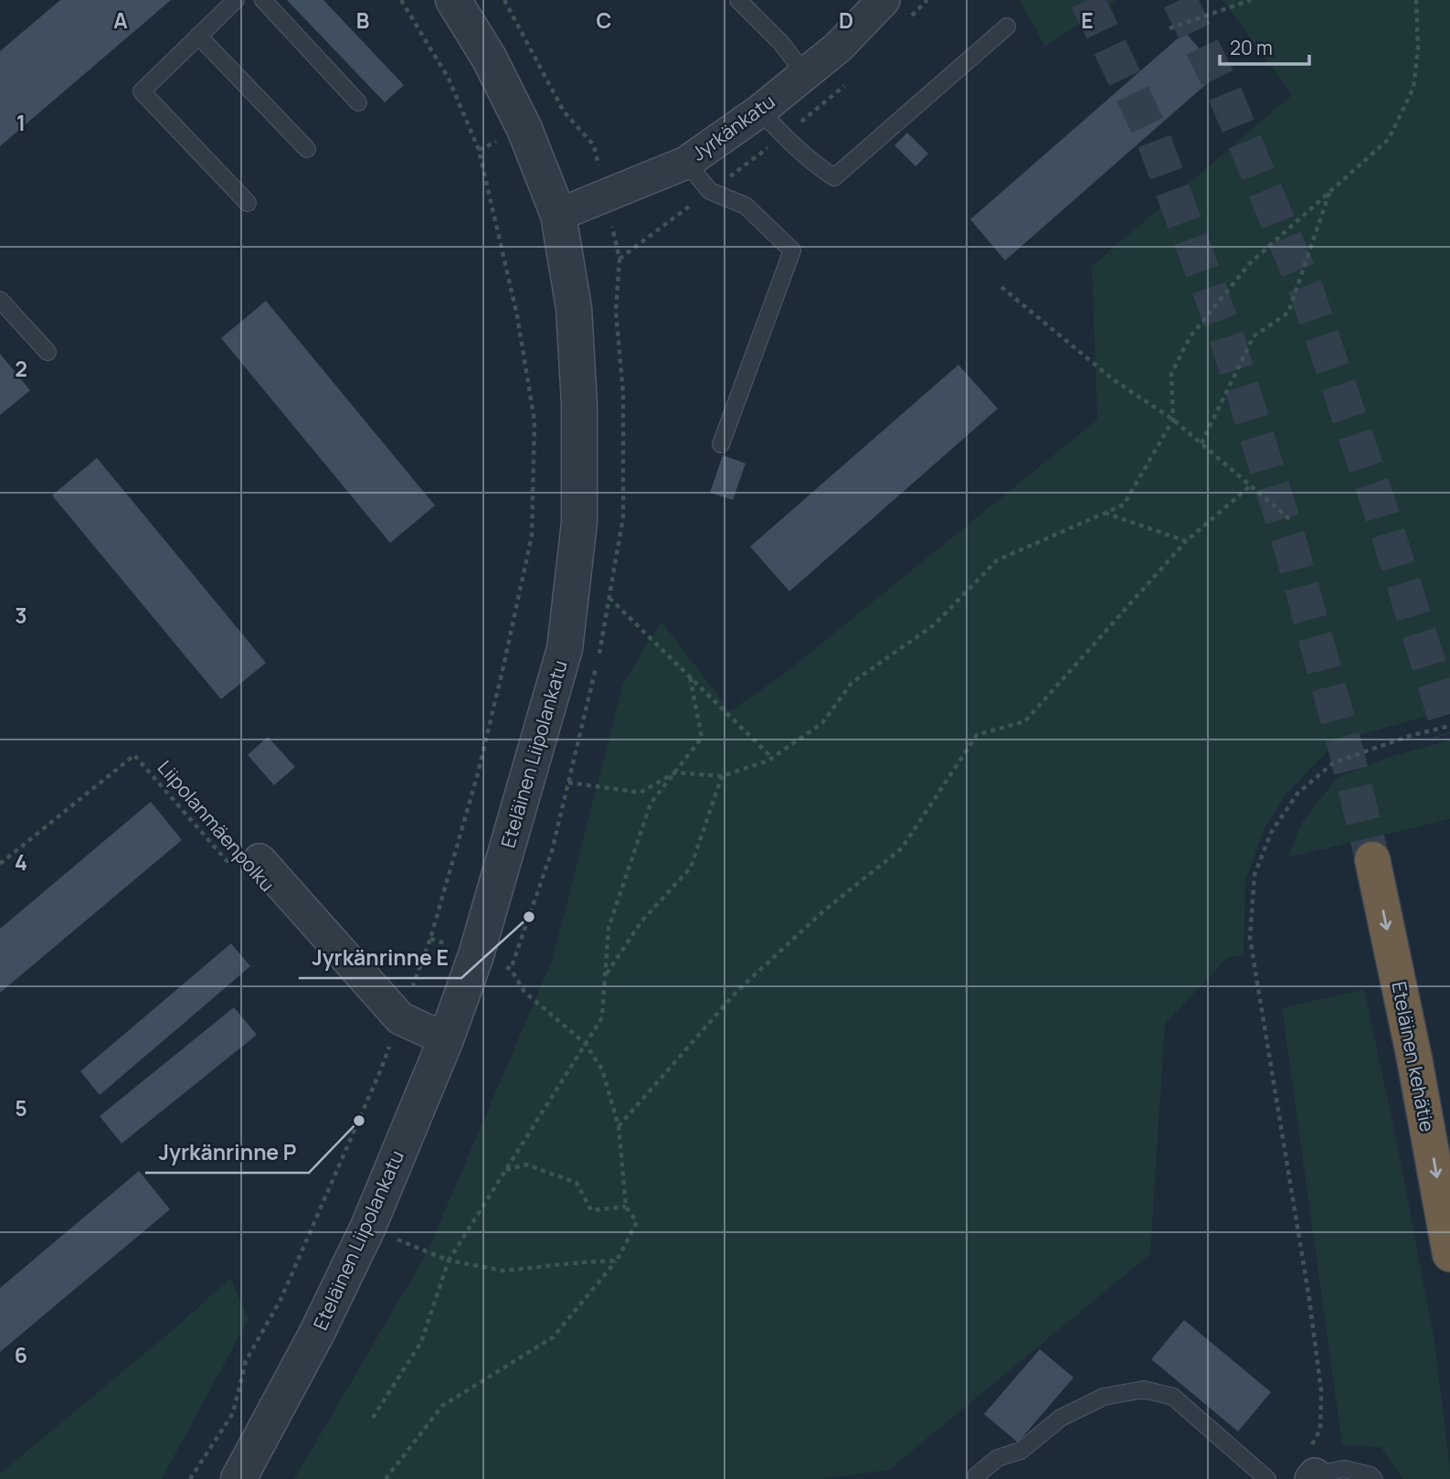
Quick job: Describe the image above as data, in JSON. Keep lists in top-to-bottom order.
{
  "streets": {
    "highway": ["Eteläinen kehätie"],
    "street": ["Jyrkänkatu", "Eteläinen Liipolankatu"],
    "path": ["Liipolanmäenpolku"]
  },
  "crossings": [
    ["Jyrkänkatu", "Eteläinen Liipolankatu"]
  ],
  "one_way": ["Eteläinen kehätie"],
  "places": ["Jyrkänrinne E", "Jyrkänrinne P"],
  "scale_bar": "20 m",
  "grid": {
    "columns": [
      "A",
      "B",
      "C",
      "D",
      "E"
    ],
    "rows": [
      "1",
      "2",
      "3",
      "4",
      "5",
      "6"
    ]
  }
}
